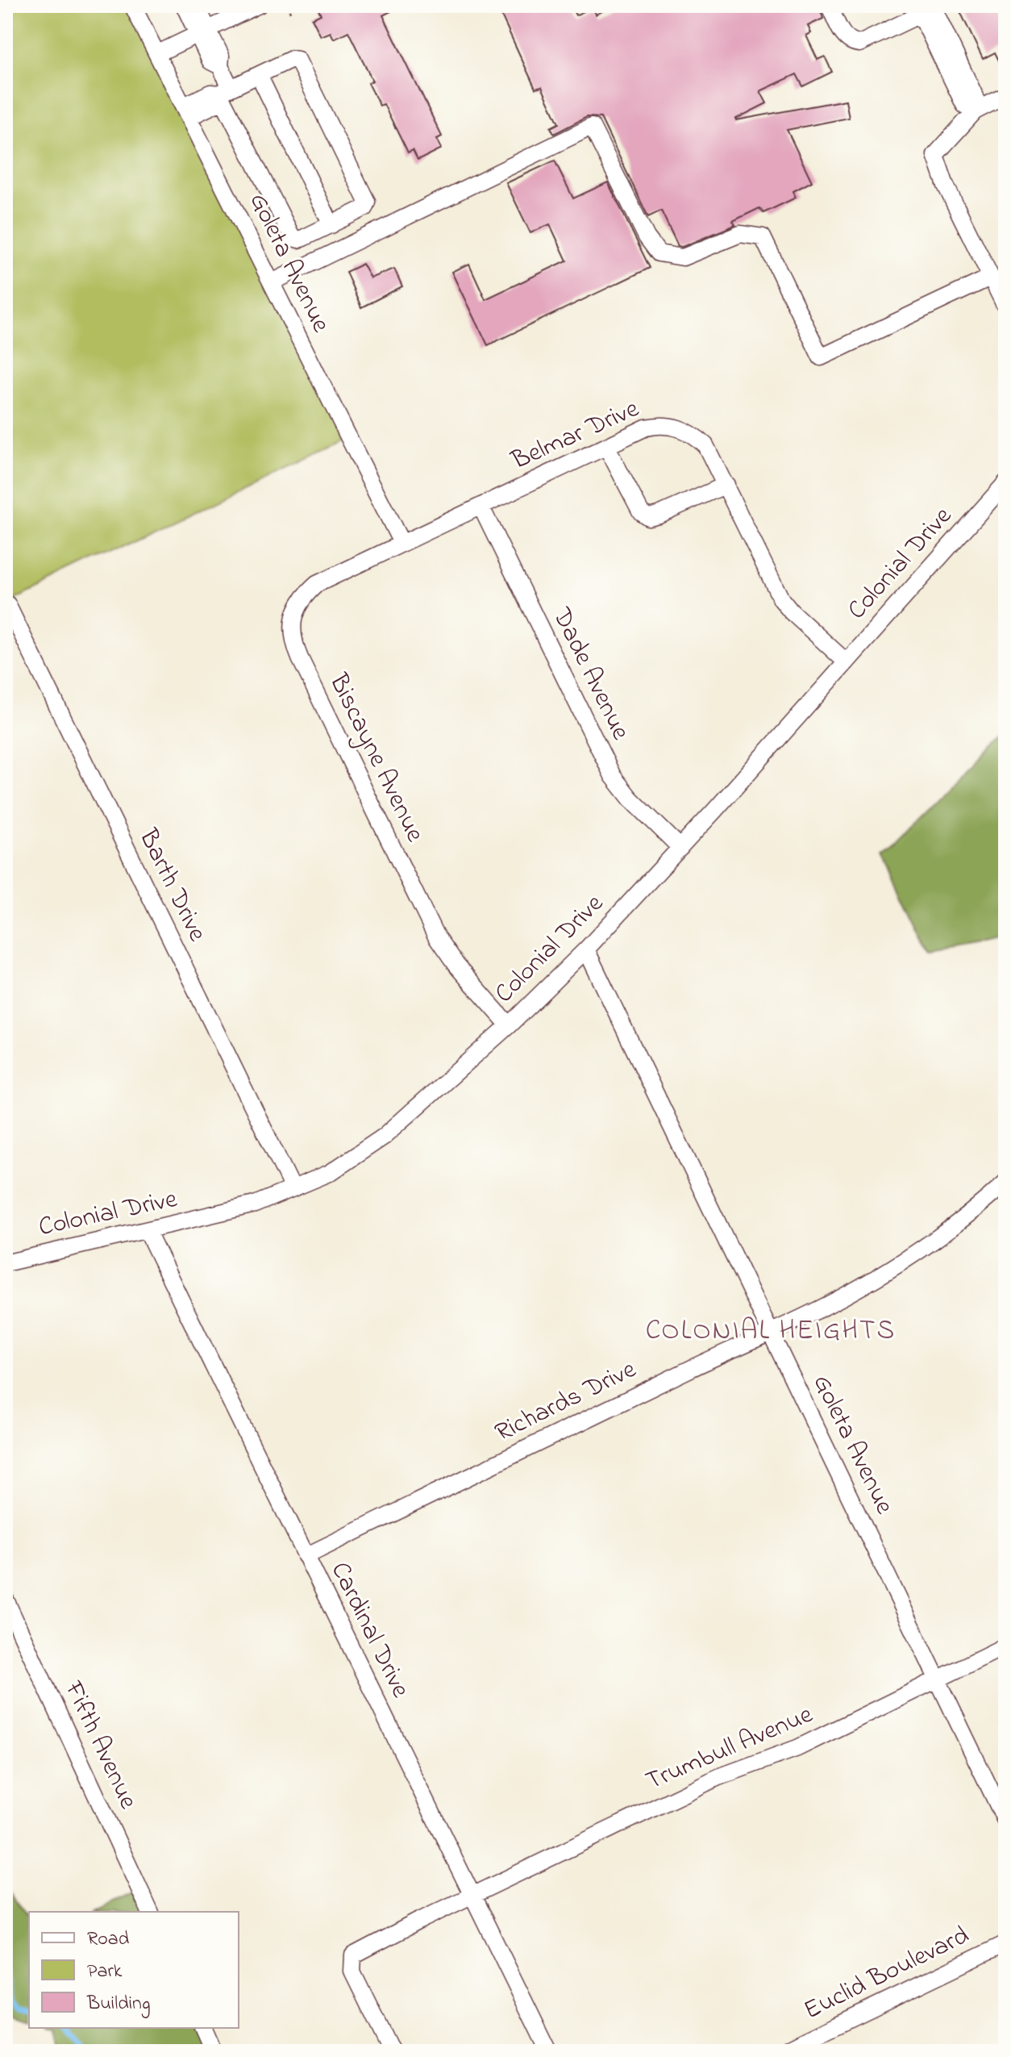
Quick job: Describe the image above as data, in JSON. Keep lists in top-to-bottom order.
{
  "streets": {
    "street": [
      "Goleta Avenue",
      "Belmar Drive",
      "Colonial Drive",
      "Dade Avenue",
      "Biscayne Avenue",
      "Barth Drive",
      "Richards Drive",
      "Cardinal Drive",
      "Fifth Avenue",
      "Trumbull Avenue",
      "Euclid Boulevard"
    ]
  },
  "crossings": [
    ["Goleta Avenue", "Belmar Drive"],
    ["Goleta Avenue", "Colonial Drive"],
    ["Goleta Avenue", "Biscayne Avenue"],
    ["Goleta Avenue", "Richards Drive"],
    ["Goleta Avenue", "Trumbull Avenue"],
    ["Belmar Drive", "Colonial Drive"],
    ["Belmar Drive", "Dade Avenue"],
    ["Belmar Drive", "Biscayne Avenue"],
    ["Colonial Drive", "Dade Avenue"],
    ["Colonial Drive", "Biscayne Avenue"],
    ["Colonial Drive", "Barth Drive"],
    ["Colonial Drive", "Cardinal Drive"],
    ["Richards Drive", "Cardinal Drive"],
    ["Cardinal Drive", "Trumbull Avenue"]
  ],
  "districts": ["COLONIAL HEIGHTS"],
  "legend": ["Road", "Park", "Building"]
}
